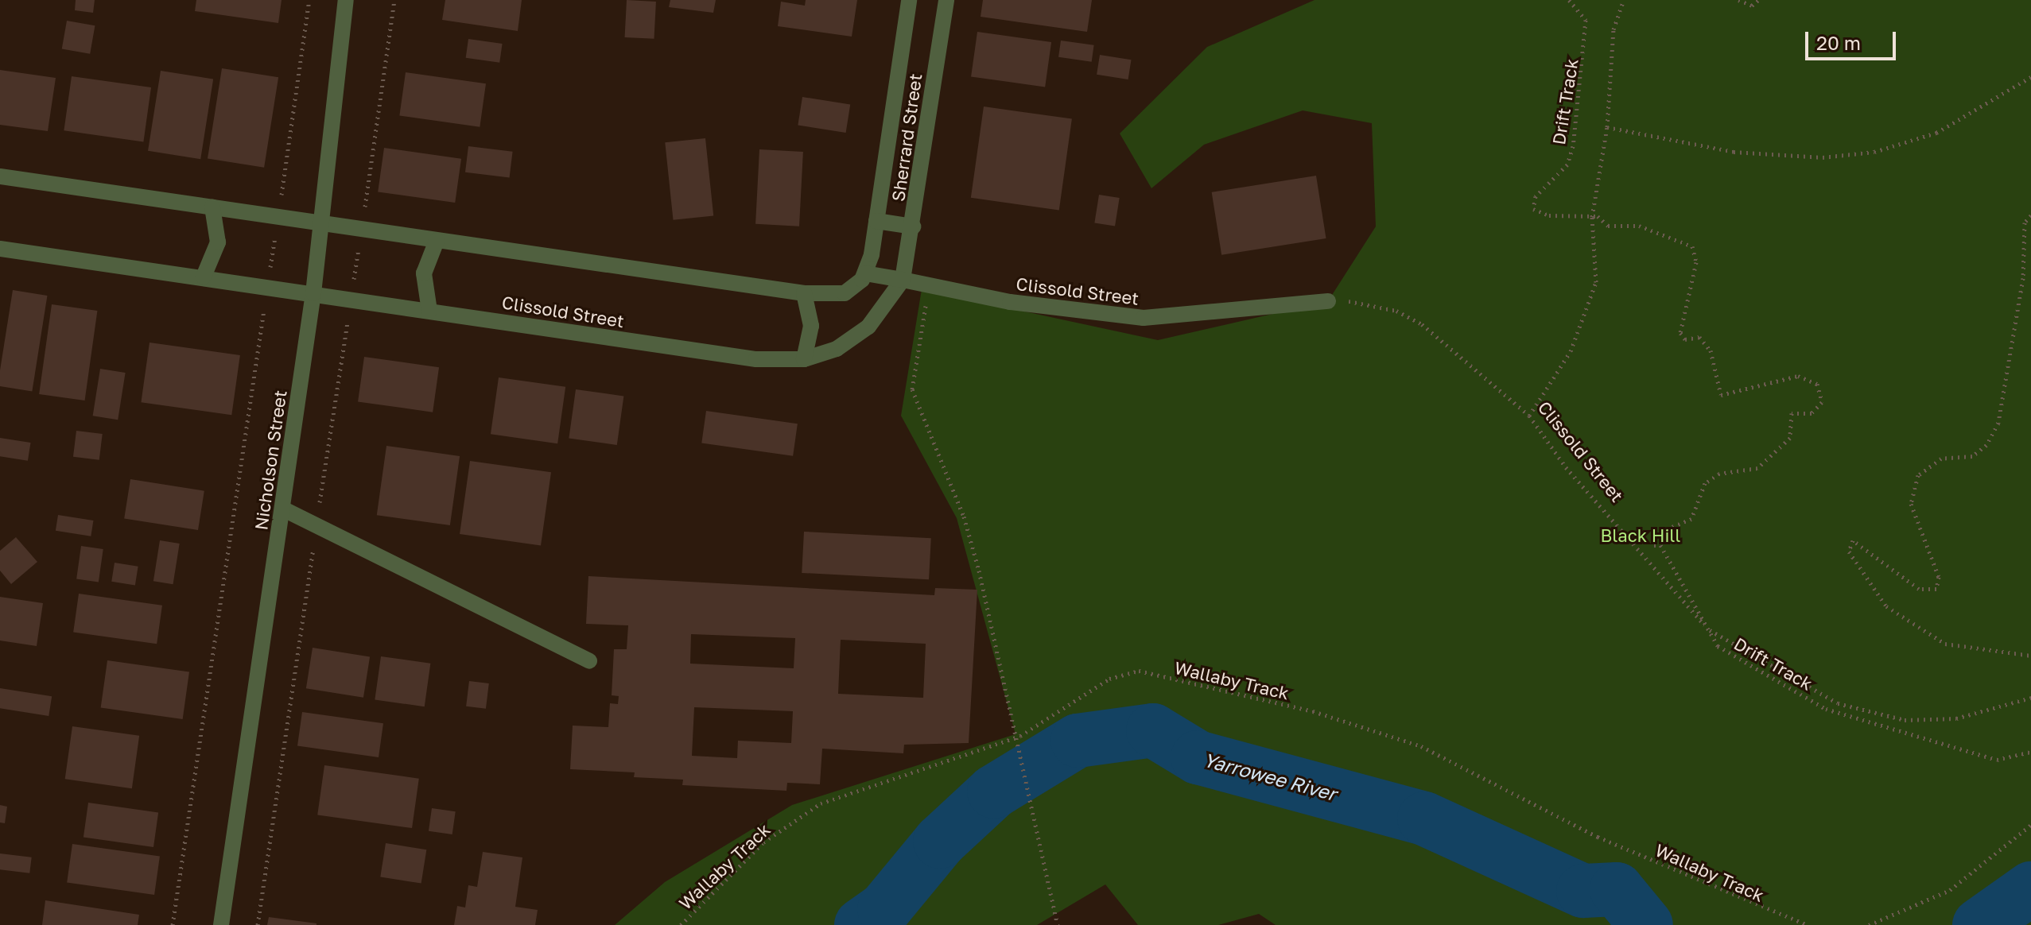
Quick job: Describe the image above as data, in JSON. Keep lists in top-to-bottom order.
{
  "streets": {
    "street": ["Sherrard Street", "Clissold Street", "Nicholson Street"],
    "path": ["Drift Track", "Wallaby Track"]
  },
  "crossings": [
    ["Drift Track", "Clissold Street"],
    ["Sherrard Street", "Clissold Street"],
    ["Clissold Street", "Nicholson Street"]
  ],
  "water": ["Yarrowee River"],
  "parks": ["Black Hill"],
  "scale_bar": "20 m"
}
